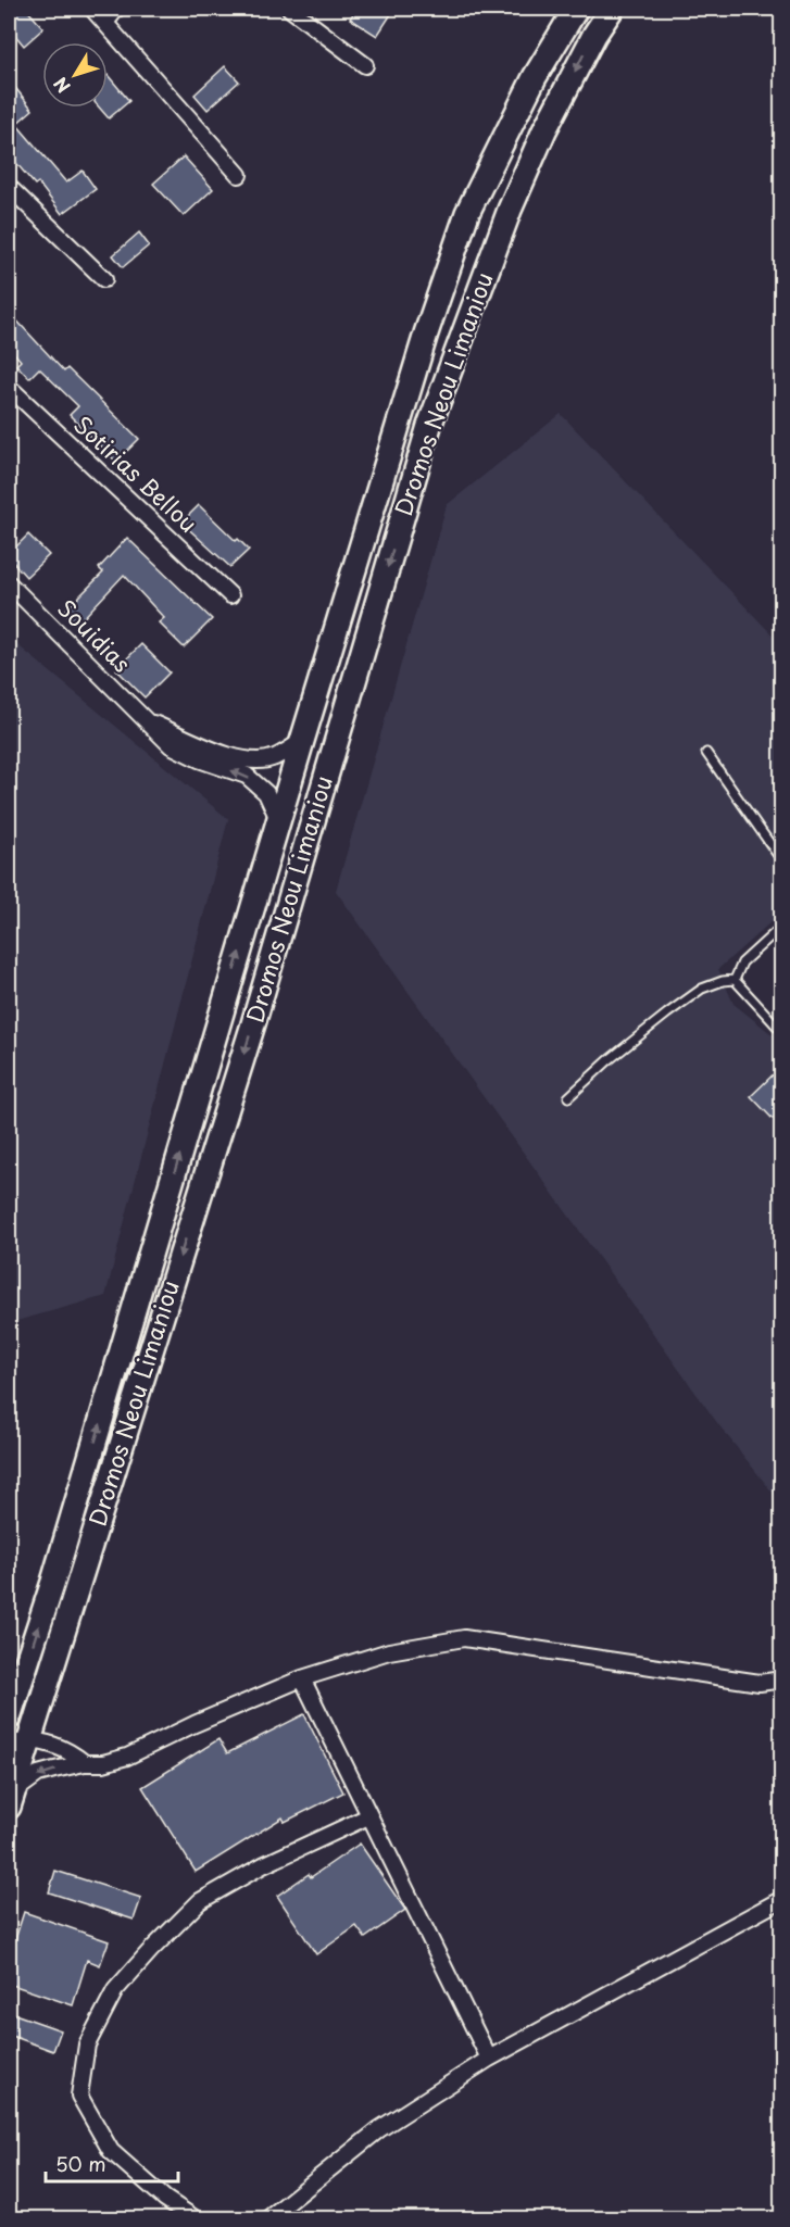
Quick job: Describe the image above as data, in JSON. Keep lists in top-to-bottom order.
{
  "streets": {
    "main road": ["Dromos Neou Limaniou"],
    "street": ["Sotirias Bellou", "Souidias"]
  },
  "crossings": [
    ["Dromos Neou Limaniou", "Souidias"]
  ],
  "scale_bar": "50 m",
  "north": "bottom left"
}
